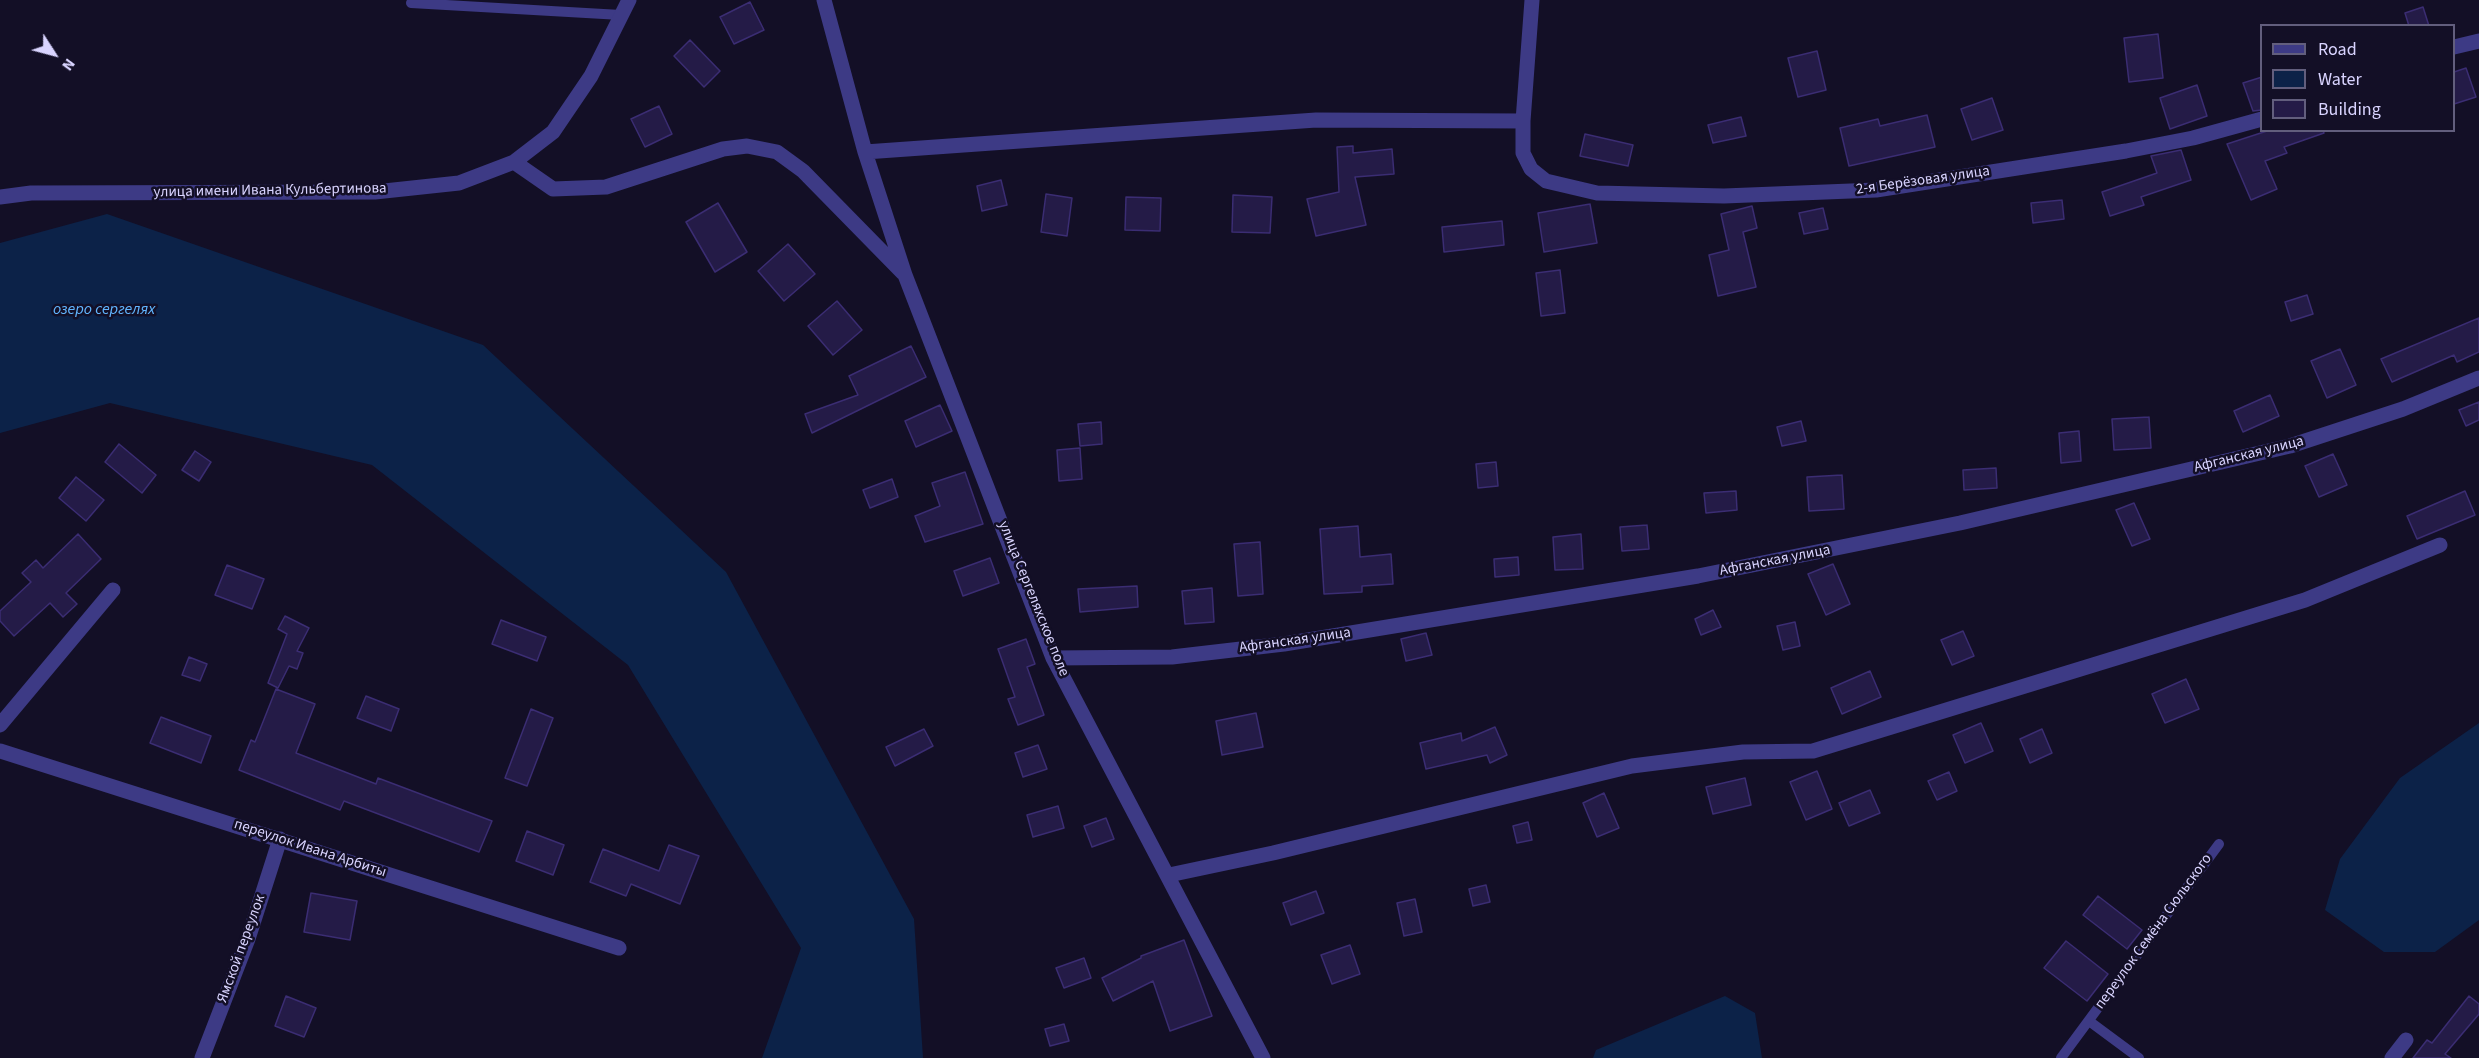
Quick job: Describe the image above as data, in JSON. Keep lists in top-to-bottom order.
{
  "streets": {
    "street": [
      "2-я Берёзовая улица",
      "улица имени Ивана Кульбертинова",
      "Афганская улица",
      "улица Сергеляхское поле",
      "переулок Ивана Арбиты",
      "Ямской переулок"
    ],
    "lane": ["переулок Семёна Сюльского"]
  },
  "crossings": [
    ["Афганская улица", "улица Сергеляхское поле"],
    ["переулок Ивана Арбиты", "Ямской переулок"]
  ],
  "water": ["озеро сергелях"],
  "legend": ["Road", "Water", "Building"],
  "north": "bottom right"
}
